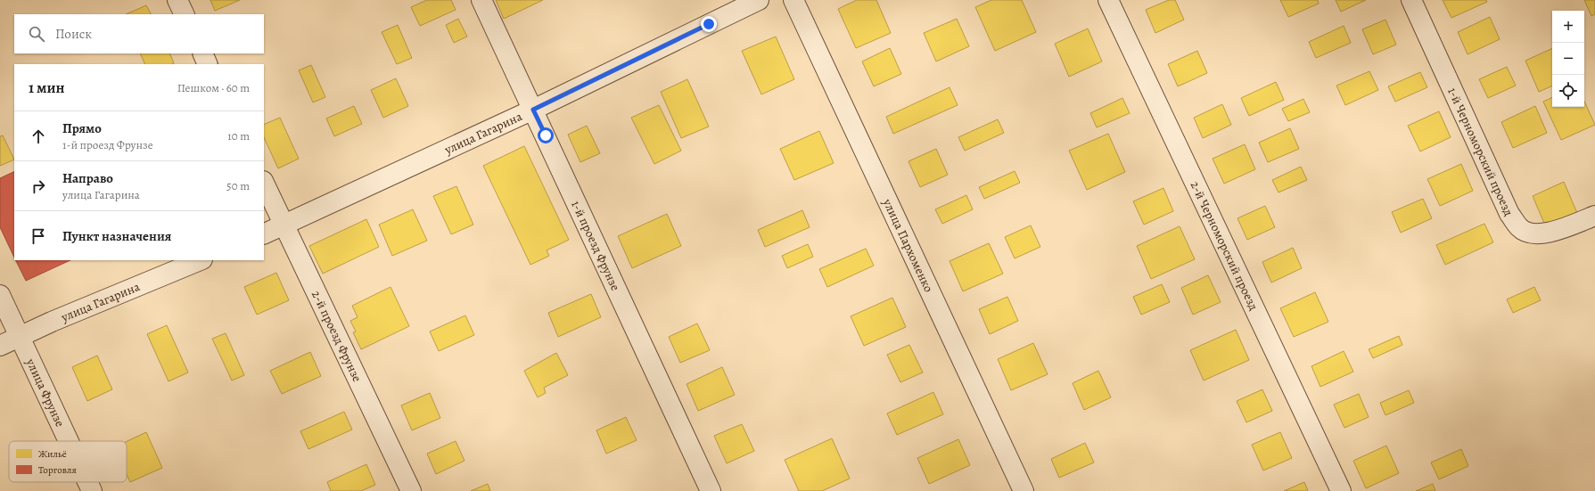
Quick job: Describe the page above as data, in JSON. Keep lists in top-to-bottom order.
{
  "streets": {
    "street": [
      "улица Гагарина",
      "1-й Черноморский проезд",
      "1-й проезд Фрунзе",
      "улица Пархоменко",
      "2-й Черноморский проезд",
      "2-й проезд Фрунзе",
      "улица Фрунзе"
    ]
  },
  "crossings": [
    ["улица Гагарина", "1-й проезд Фрунзе"],
    ["улица Гагарина", "2-й проезд Фрунзе"],
    ["улица Гагарина", "улица Фрунзе"]
  ],
  "legend": ["Жильё", "Торговля"],
  "page": {
    "map_buttons": ["+", "−"],
    "search": "Поиск",
    "heading": ["1 мин", "Пешком · 60 m"],
    "list": [
      ["Прямо", "1-й проезд Фрунзе", "10 m"],
      ["Направо", "улица Гагарина", "50 m"],
      "Пункт назначения"
    ]
  }
}
